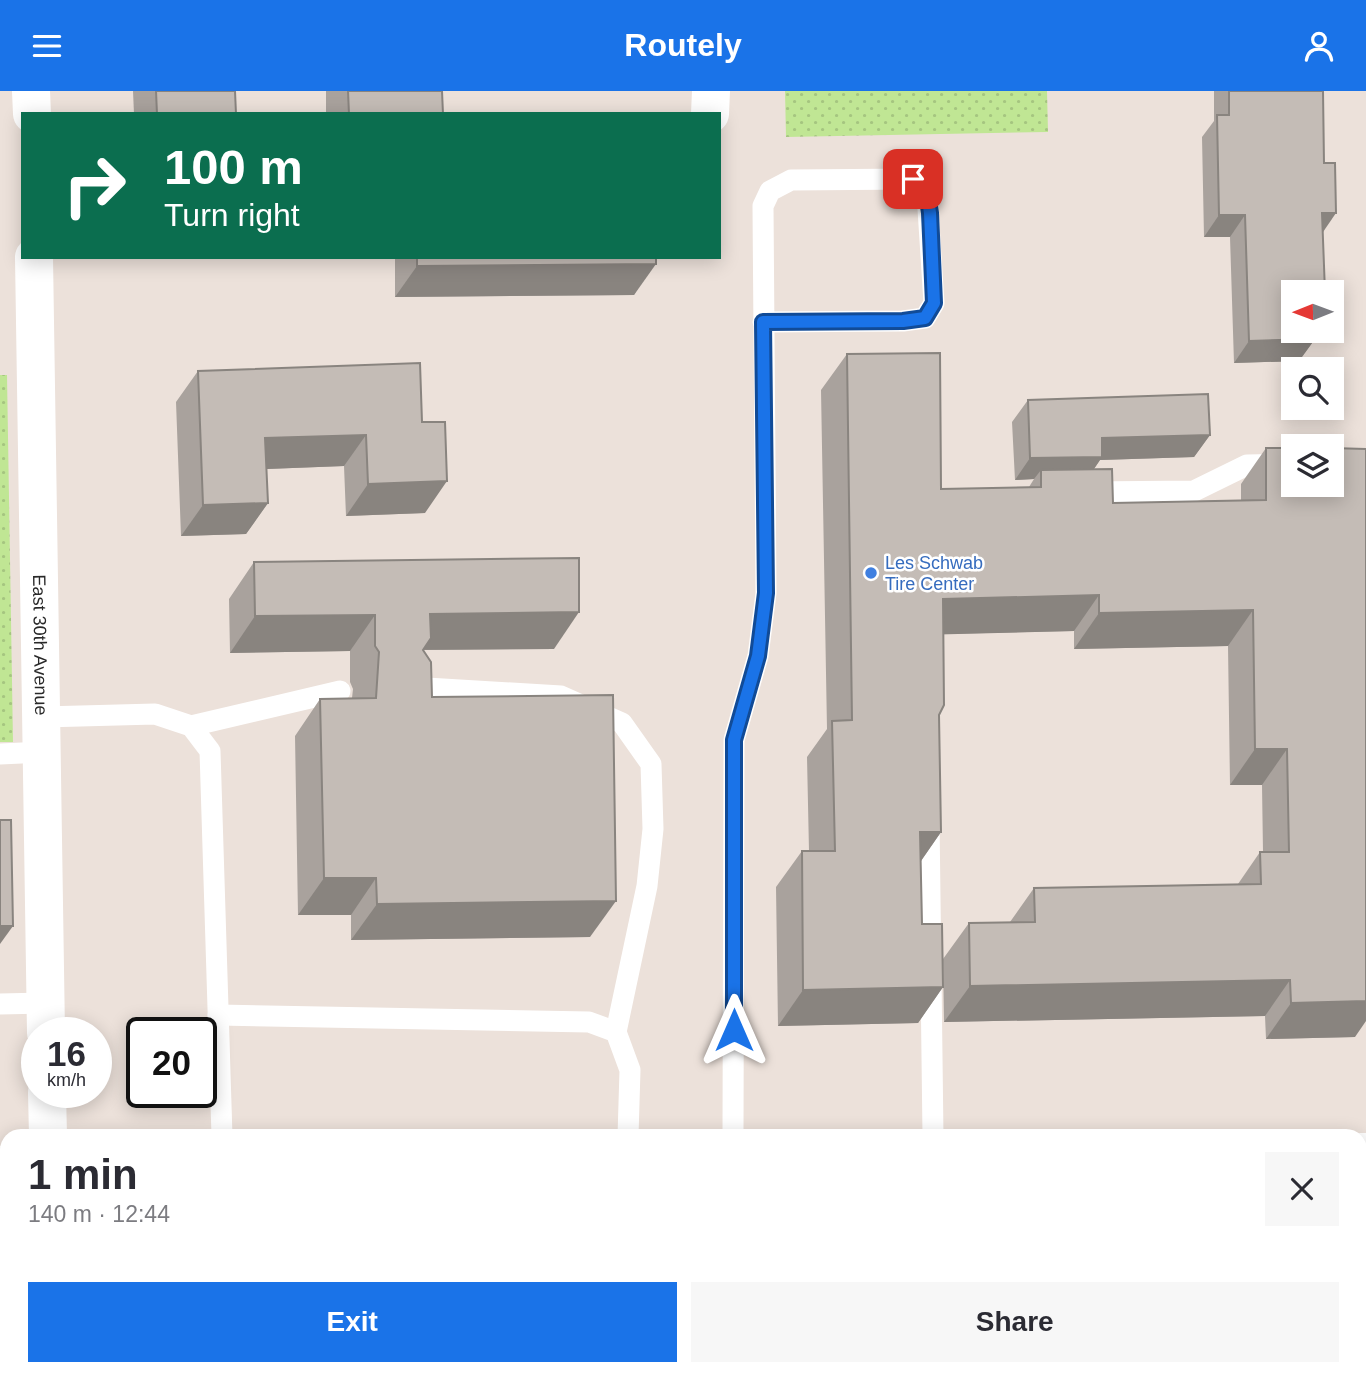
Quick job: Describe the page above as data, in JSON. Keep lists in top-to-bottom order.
{
  "streets": {
    "street": ["East 30th Avenue"]
  },
  "places": ["Les Schwab Tire Center"],
  "north": "left",
  "page": {
    "header": "Routely",
    "turn": ["100 m", "Turn right"],
    "speed": "16 km/h",
    "limit": "20",
    "heading": ["1 min", "140 m · 12:44"],
    "buttons": ["Exit", "Share"]
  }
}
